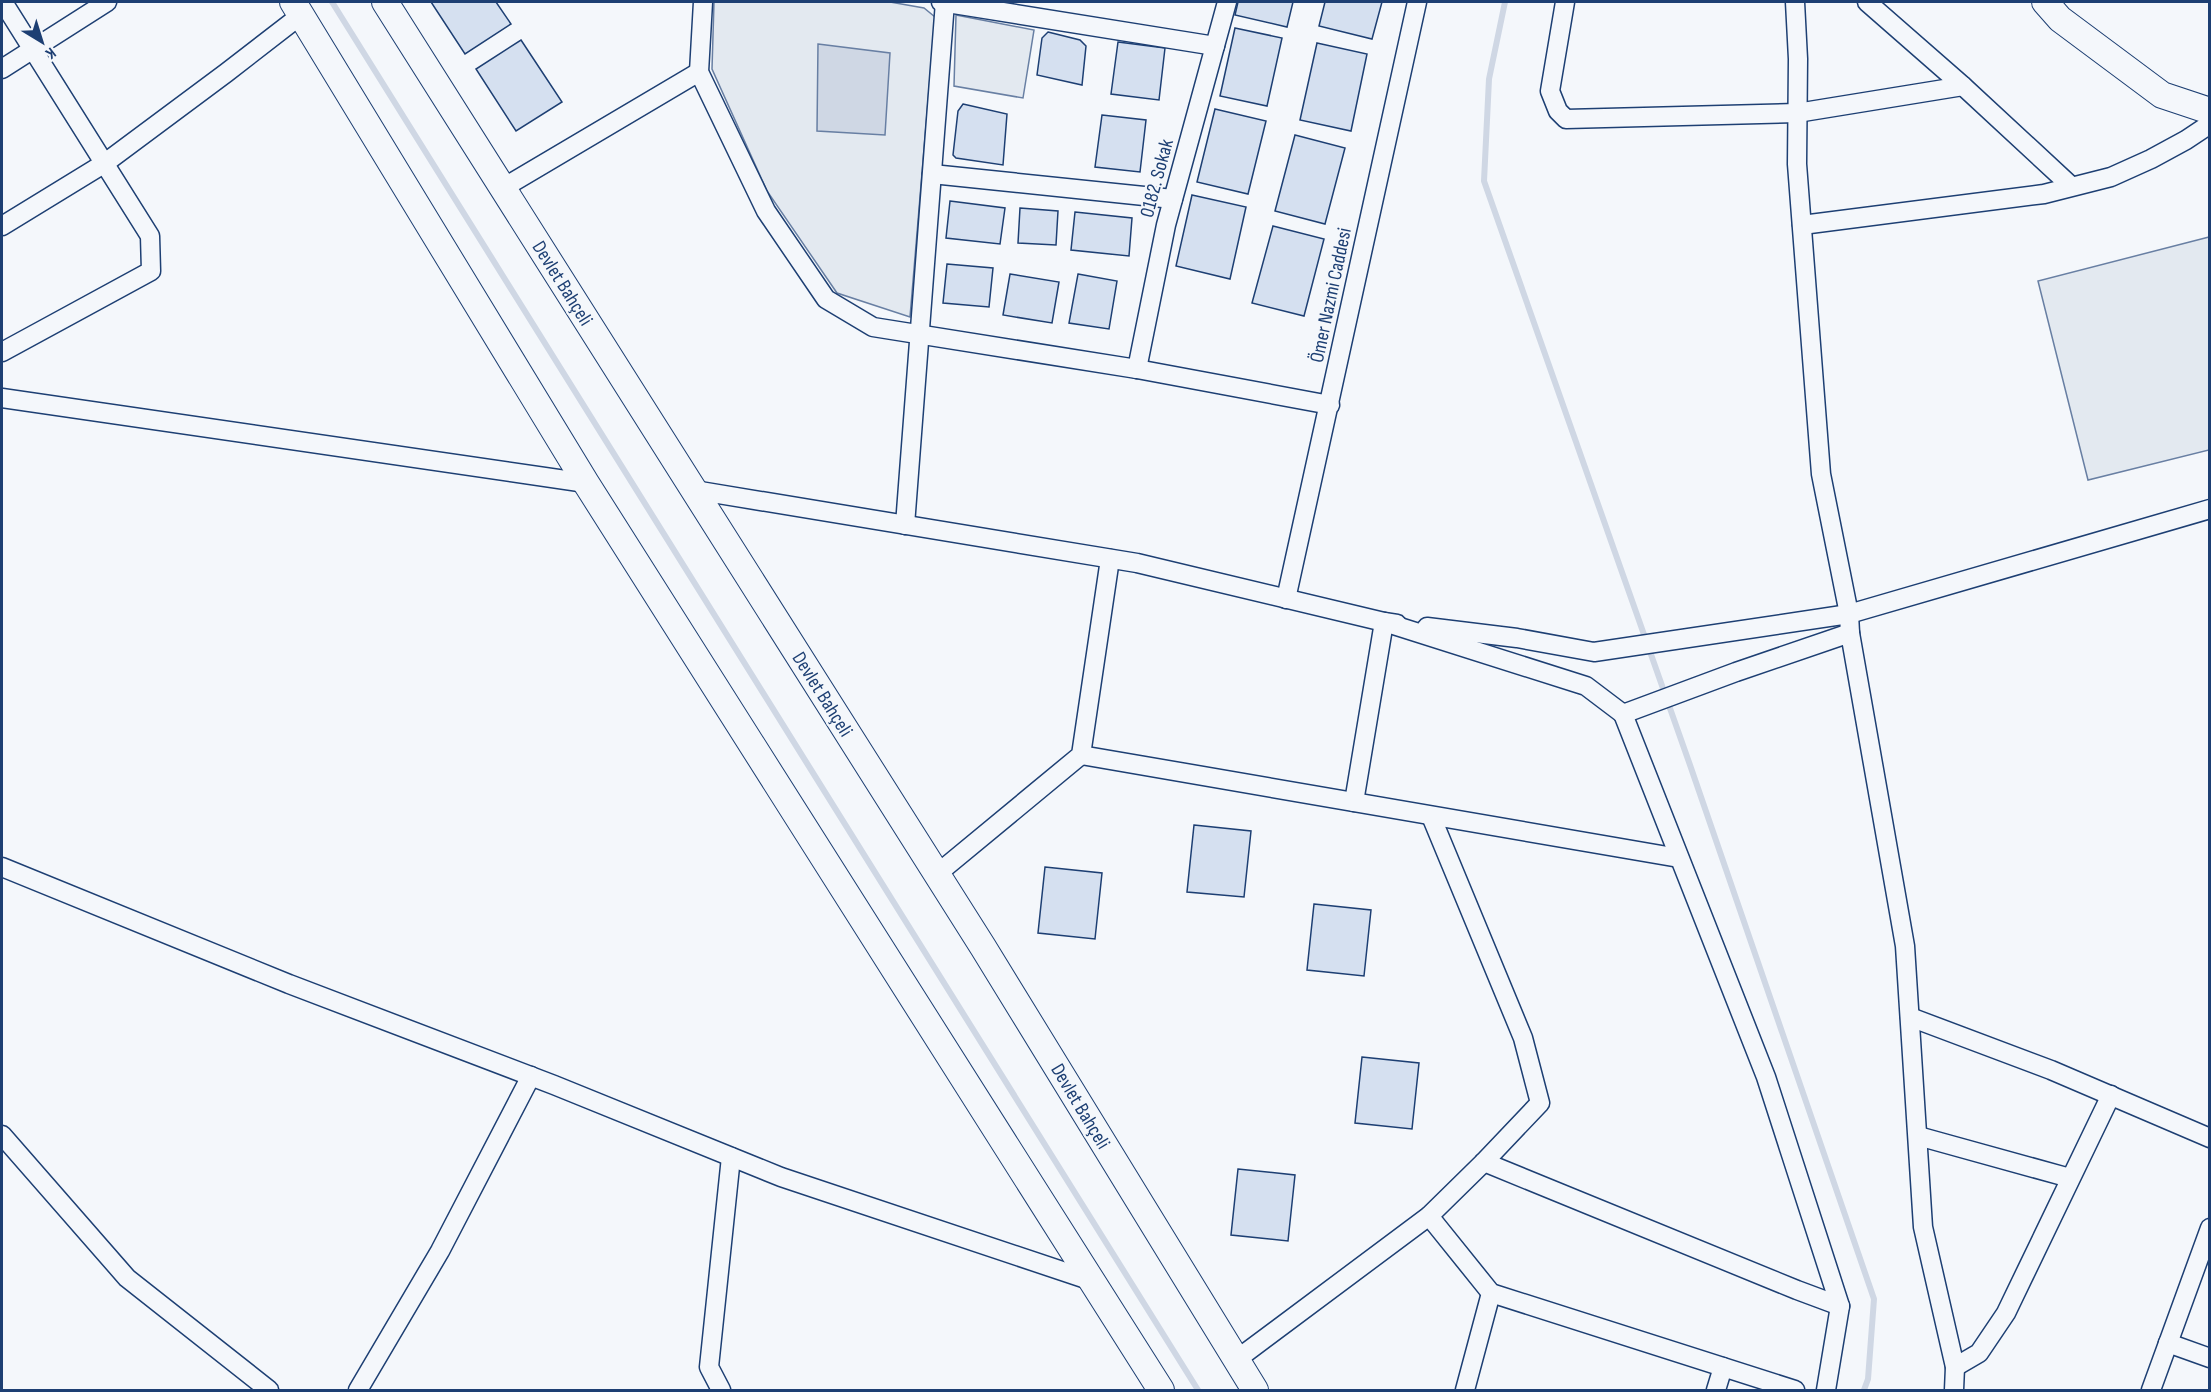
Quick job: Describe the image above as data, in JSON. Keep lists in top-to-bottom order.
{
  "streets": {
    "street": ["0182. Sokak", "Devlet Bahçeli", "Ömer Nazmi Caddesi"]
  },
  "north": "bottom right"
}
